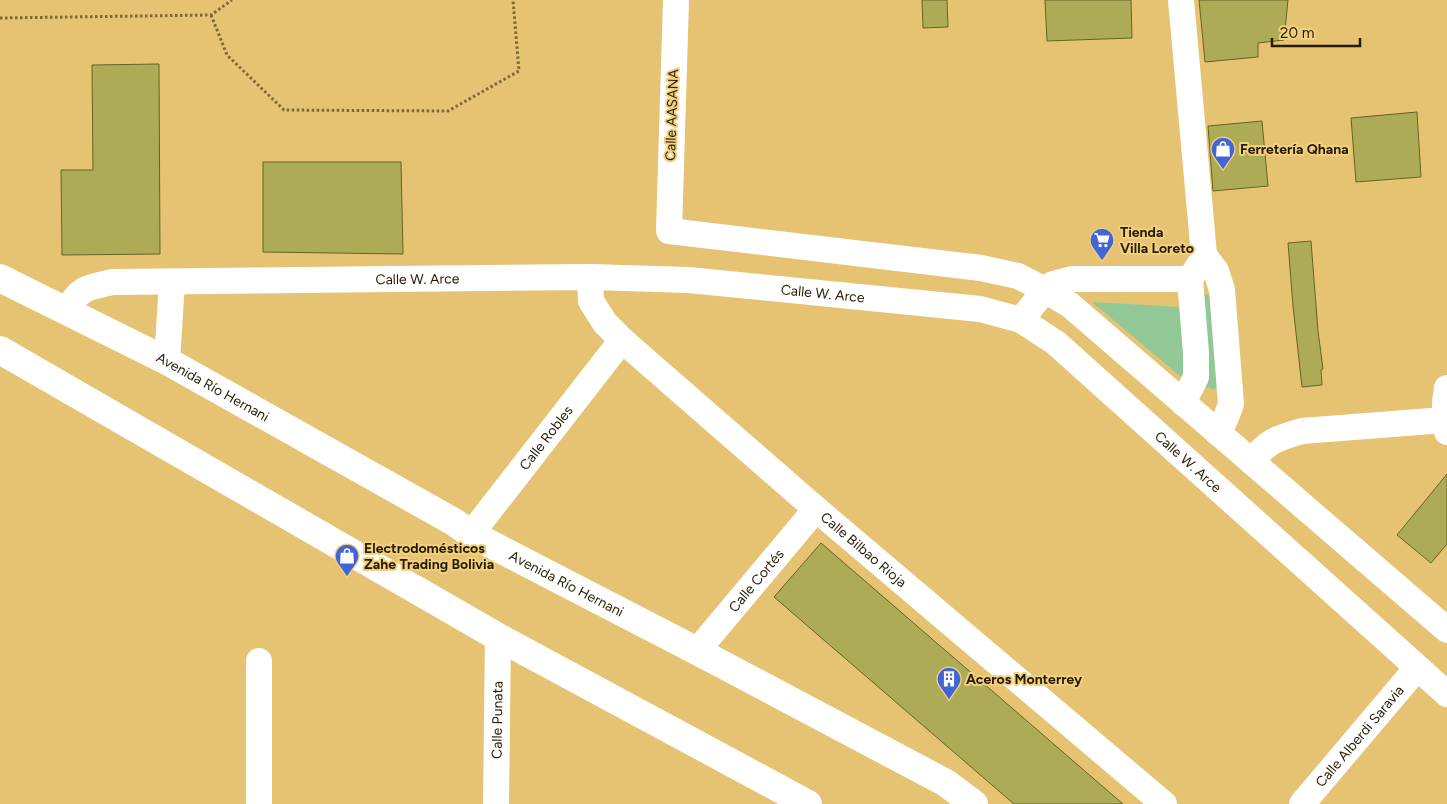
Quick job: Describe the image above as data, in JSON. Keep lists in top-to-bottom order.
{
  "streets": {
    "street": [
      "Calle AASANA",
      "Calle W. Arce",
      "Avenida Río Hernani",
      "Calle Robles",
      "Calle Bilbao Rioja",
      "Calle Cortés",
      "Calle Punata",
      "Calle Alberdi Saravia"
    ]
  },
  "crossings": [
    ["Calle W. Arce", "Avenida Río Hernani"],
    ["Calle W. Arce", "Calle Bilbao Rioja"],
    ["Calle W. Arce", "Calle Alberdi Saravia"],
    ["Avenida Río Hernani", "Calle Robles"],
    ["Avenida Río Hernani", "Calle Cortés"],
    ["Calle Robles", "Calle Bilbao Rioja"],
    ["Calle Bilbao Rioja", "Calle Cortés"]
  ],
  "places": {
    "shop": ["Ferretería Qhana", "Electrodomésticos Zahe Trading Bolivia"],
    "supermarket": ["Tienda Villa Loreto"],
    "building": ["Aceros Monterrey"]
  },
  "scale_bar": "20 m"
}
